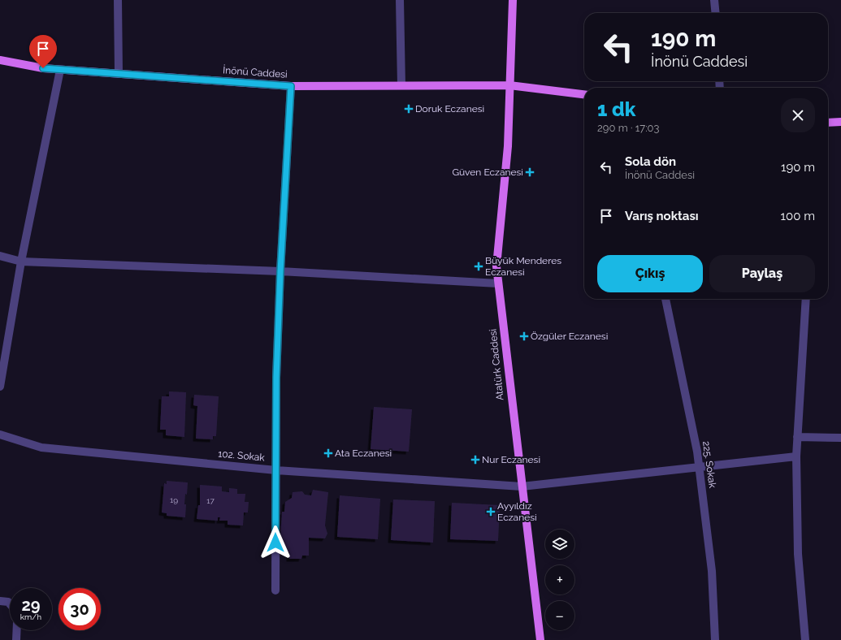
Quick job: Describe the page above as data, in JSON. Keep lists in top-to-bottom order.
{
  "streets": {
    "main road": ["İnönü Caddesi", "Atatürk Caddesi"],
    "street": ["102. Sokak", "225. Sokak"]
  },
  "crossings": [
    ["İnönü Caddesi", "Atatürk Caddesi"],
    ["Atatürk Caddesi", "102. Sokak"],
    ["102. Sokak", "225. Sokak"]
  ],
  "places": {
    "health": [
      "Doruk Eczanesi",
      "Güven Eczanesi",
      "Büyük Menderes Eczanesi",
      "Özgüler Eczanesi",
      "Ata Eczanesi",
      "Nur Eczanesi",
      "Ayyıldız Eczanesi"
    ]
  },
  "house_numbers": ["19", "17"],
  "page": {
    "turn": ["190 m", "İnönü Caddesi"],
    "heading": ["1 dk", "290 m · 17:03"],
    "list": [
      {
        "name": "Sola dön",
        "note": "İnönü Caddesi",
        "value": "190 m"
      },
      {
        "name": "Varış noktası",
        "value": "100 m"
      }
    ],
    "buttons": ["Çıkış", "Paylaş"],
    "map_buttons": ["+", "−"],
    "speed": "29 km/h",
    "limit": "30"
  }
}
